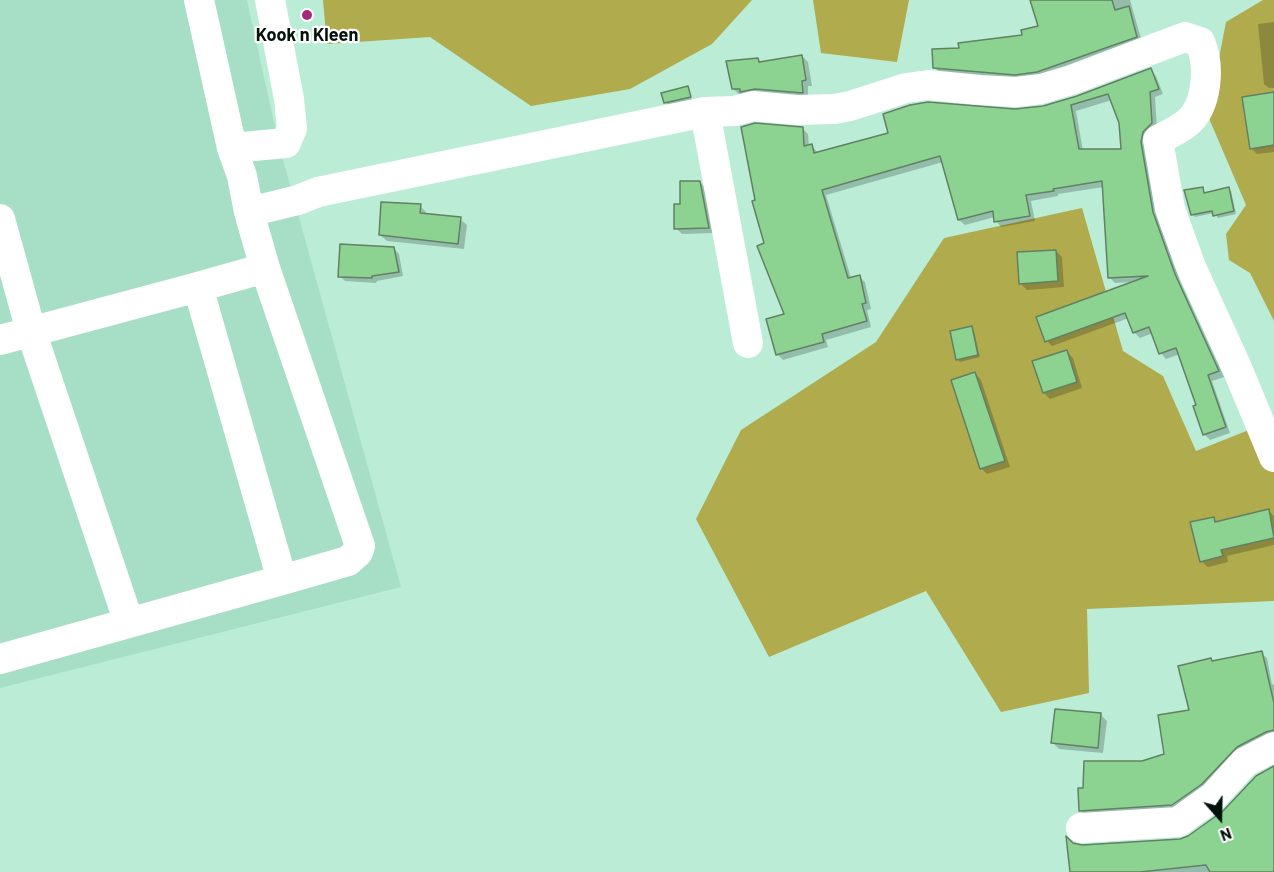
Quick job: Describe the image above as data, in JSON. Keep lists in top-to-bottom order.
{
  "places": ["Kook n Kleen"],
  "north": "bottom"
}
